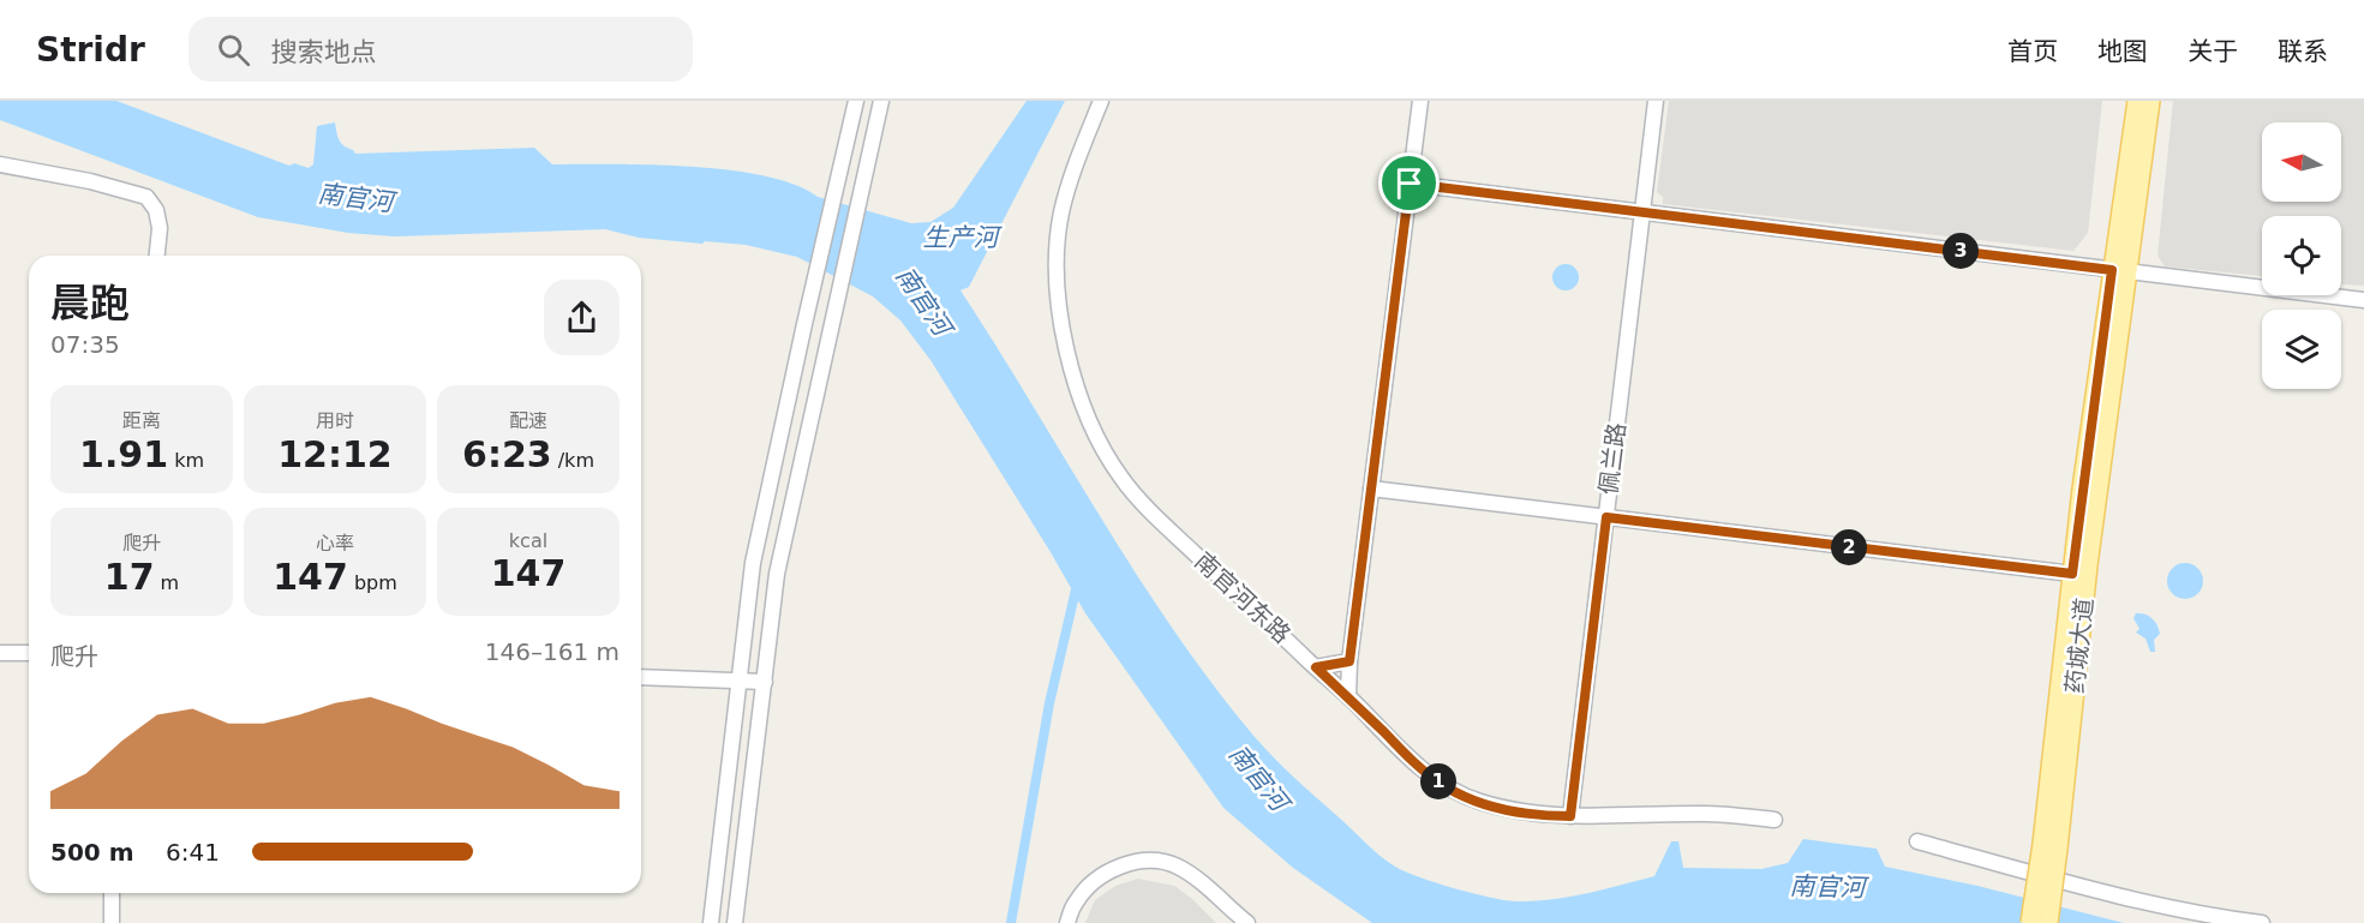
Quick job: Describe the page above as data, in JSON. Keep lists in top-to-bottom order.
{
  "streets": {
    "main road": ["药城大道"],
    "street": ["佩兰路", "南官河东路"]
  },
  "crossings": [
    ["佩兰路", "南官河东路"]
  ],
  "water": ["南官河", "生产河"],
  "north": "left",
  "page": {
    "header": "Stridr",
    "search": "搜索地点",
    "nav": [
      "首页",
      "地图",
      "关于",
      "联系"
    ],
    "pins": ["3", "2", "1"],
    "heading": ["晨跑", "07:35"],
    "stats": [
      ["距离", "1.91 km"],
      ["用时", "12:12"],
      ["配速", "6:23 /km"],
      ["爬升", "17 m"],
      ["心率", "147 bpm"],
      ["kcal", "147"]
    ],
    "chart": ["爬升", "146–161 m"],
    "list": [
      {
        "name": "500 m",
        "note": "6:41"
      }
    ]
  }
}
